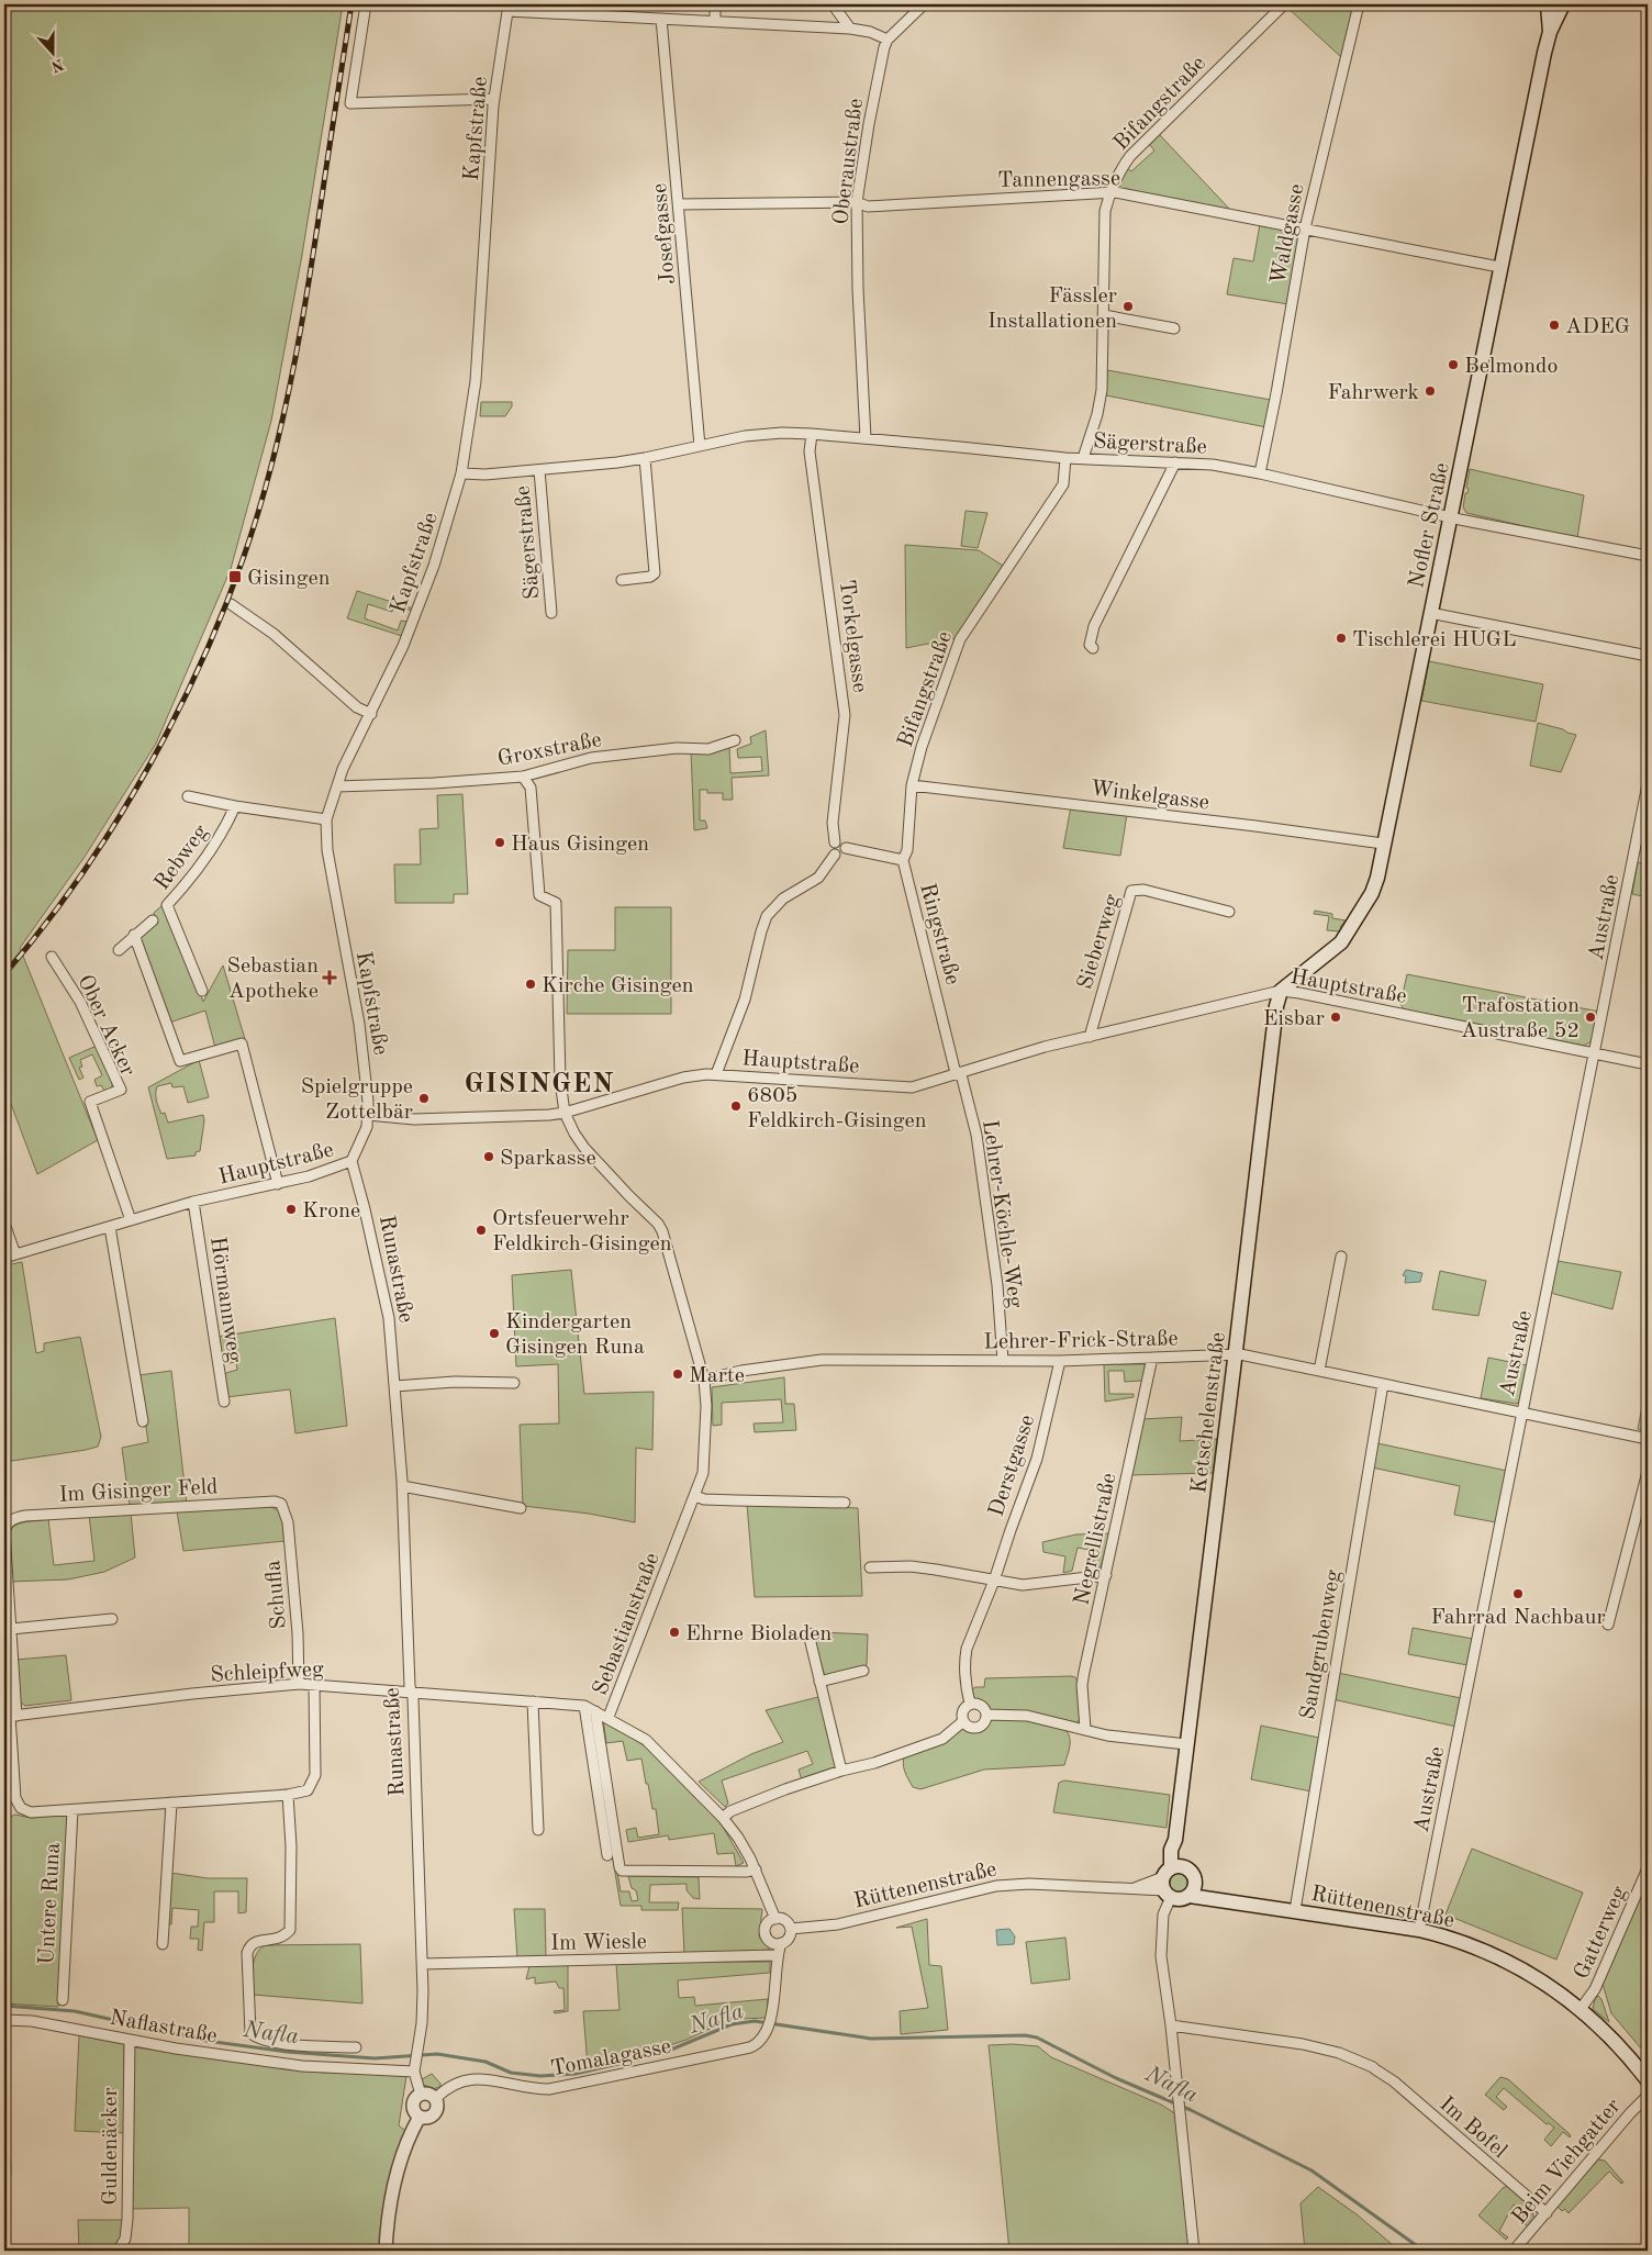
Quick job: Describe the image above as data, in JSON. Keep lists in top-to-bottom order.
{
  "streets": {
    "main road": ["Nofler Straße", "Ketschelenstraße", "Rüttenenstraße"],
    "street": [
      "Bifangstraße",
      "Kapfstraße",
      "Oberaustraße",
      "Tannengasse",
      "Josefgasse",
      "Waldgasse",
      "Sägerstraße",
      "Torkelgasse",
      "Groxstraße",
      "Winkelgasse",
      "Rebweg",
      "Austraße",
      "Ringstraße",
      "Sieberweg",
      "Hauptstraße",
      "Ober Acker",
      "Lehrer-Köchle-Weg",
      "Runastraße",
      "Hörmannweg",
      "Lehrer-Frick-Straße",
      "Derstgasse",
      "Im Gisinger Feld",
      "Negrellistraße",
      "Schufla",
      "Sebastianstraße",
      "Sandgrubenweg",
      "Schleipfweg",
      "Untere Runa",
      "Gatterweg",
      "Im Wiesle",
      "Naflastraße",
      "Tomalagasse",
      "Im Bofel",
      "Guldenäcker",
      "Beim Viehgatter"
    ]
  },
  "crossings": [
    ["Bifangstraße", "Tannengasse"],
    ["Bifangstraße", "Sägerstraße"],
    ["Bifangstraße", "Winkelgasse"],
    ["Bifangstraße", "Ringstraße"],
    ["Kapfstraße", "Sägerstraße"],
    ["Kapfstraße", "Groxstraße"],
    ["Kapfstraße", "Rebweg"],
    ["Kapfstraße", "Hauptstraße"],
    ["Oberaustraße", "Tannengasse"],
    ["Oberaustraße", "Sägerstraße"],
    ["Tannengasse", "Josefgasse"],
    ["Tannengasse", "Waldgasse"],
    ["Tannengasse", "Nofler Straße"],
    ["Josefgasse", "Sägerstraße"],
    ["Waldgasse", "Sägerstraße"],
    ["Sägerstraße", "Nofler Straße"],
    ["Sägerstraße", "Torkelgasse"],
    ["Nofler Straße", "Winkelgasse"],
    ["Nofler Straße", "Hauptstraße"],
    ["Nofler Straße", "Ketschelenstraße"],
    ["Torkelgasse", "Ringstraße"],
    ["Groxstraße", "Sebastianstraße"],
    ["Austraße", "Hauptstraße"],
    ["Austraße", "Lehrer-Frick-Straße"],
    ["Austraße", "Rüttenenstraße"],
    ["Ringstraße", "Hauptstraße"],
    ["Ringstraße", "Lehrer-Köchle-Weg"],
    ["Sieberweg", "Hauptstraße"],
    ["Hauptstraße", "Ober Acker"],
    ["Hauptstraße", "Lehrer-Köchle-Weg"],
    ["Hauptstraße", "Runastraße"],
    ["Hauptstraße", "Hörmannweg"],
    ["Hauptstraße", "Ketschelenstraße"],
    ["Hauptstraße", "Sebastianstraße"],
    ["Lehrer-Köchle-Weg", "Lehrer-Frick-Straße"],
    ["Runastraße", "Schleipfweg"],
    ["Runastraße", "Im Wiesle"],
    ["Runastraße", "Naflastraße"],
    ["Runastraße", "Tomalagasse"],
    ["Lehrer-Frick-Straße", "Ketschelenstraße"],
    ["Lehrer-Frick-Straße", "Derstgasse"],
    ["Lehrer-Frick-Straße", "Negrellistraße"],
    ["Lehrer-Frick-Straße", "Sebastianstraße"],
    ["Lehrer-Frick-Straße", "Sandgrubenweg"],
    ["Ketschelenstraße", "Rüttenenstraße"],
    ["Ketschelenstraße", "Im Bofel"],
    ["Im Gisinger Feld", "Schufla"],
    ["Schufla", "Schleipfweg"],
    ["Sebastianstraße", "Schleipfweg"],
    ["Sebastianstraße", "Rüttenenstraße"],
    ["Sebastianstraße", "Tomalagasse"],
    ["Sandgrubenweg", "Rüttenenstraße"],
    ["Schleipfweg", "Untere Runa"],
    ["Rüttenenstraße", "Gatterweg"],
    ["Rüttenenstraße", "Tomalagasse"],
    ["Im Wiesle", "Tomalagasse"],
    ["Naflastraße", "Guldenäcker"],
    ["Im Bofel", "Beim Viehgatter"]
  ],
  "districts": ["GISINGEN"],
  "water": ["Nafla"],
  "places": {
    "other": [
      "Fässler Installationen",
      "ADEG",
      "Belmondo",
      "Fahrwerk",
      "Tischlerei HUGL",
      "Haus Gisingen",
      "Kirche Gisingen",
      "Eisbar",
      "Trafostation Austraße 52",
      "Spielgruppe Zottelbär",
      "6805 Feldkirch-Gisingen",
      "Sparkasse",
      "Krone",
      "Ortsfeuerwehr Feldkirch-Gisingen",
      "Kindergarten Gisingen Runa",
      "Marte",
      "Fahrrad Nachbaur",
      "Ehrne Bioladen"
    ],
    "transit": ["Gisingen"],
    "health": ["Sebastian Apotheke"]
  },
  "north": "bottom"
}
